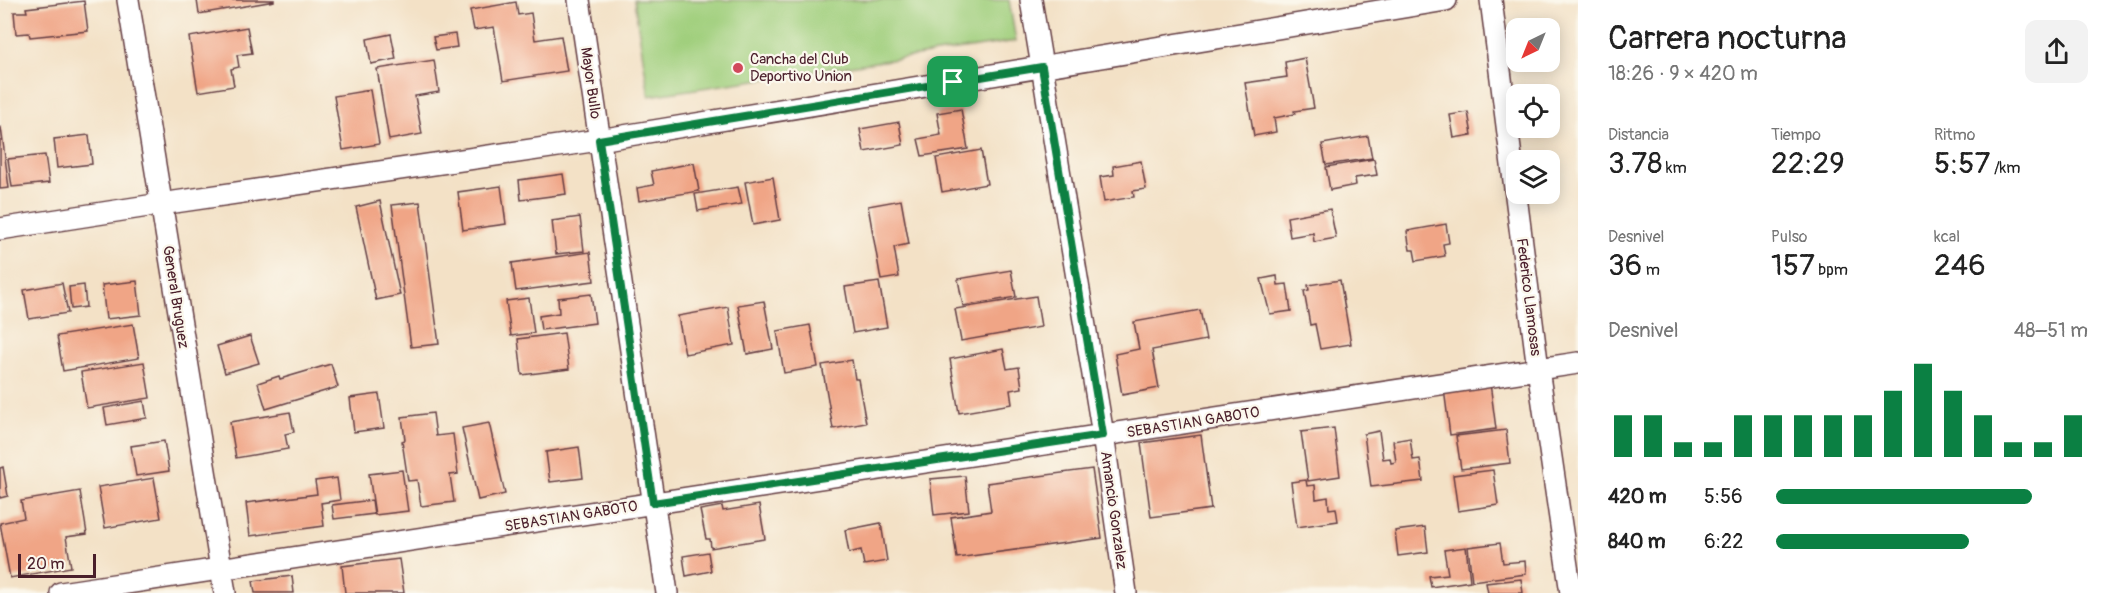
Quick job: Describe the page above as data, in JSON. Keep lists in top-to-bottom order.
{
  "streets": {
    "street": [
      "Mayor Bullo",
      "General Bruguez",
      "Federico Llamosas",
      "SEBASTIAN GABOTO",
      "Amancio Gonzalez"
    ]
  },
  "crossings": [
    ["Mayor Bullo", "SEBASTIAN GABOTO"],
    ["General Bruguez", "SEBASTIAN GABOTO"],
    ["Federico Llamosas", "SEBASTIAN GABOTO"],
    ["SEBASTIAN GABOTO", "Amancio Gonzalez"]
  ],
  "places": ["Cancha del Club Deportivo Union"],
  "scale_bar": "20 m",
  "north": "bottom left",
  "page": {
    "heading": ["Carrera nocturna", "18:26 · 9 × 420 m"],
    "stats": [
      ["Distancia", "3.78 km"],
      ["Tiempo", "22:29"],
      ["Ritmo", "5:57 /km"],
      ["Desnivel", "36 m"],
      ["Pulso", "157 bpm"],
      ["kcal", "246"]
    ],
    "chart": ["Desnivel", "48–51 m"],
    "list": [
      {
        "name": "420 m",
        "note": "5:56"
      },
      {
        "name": "840 m",
        "note": "6:22"
      }
    ],
    "scale": "20 m"
  }
}
